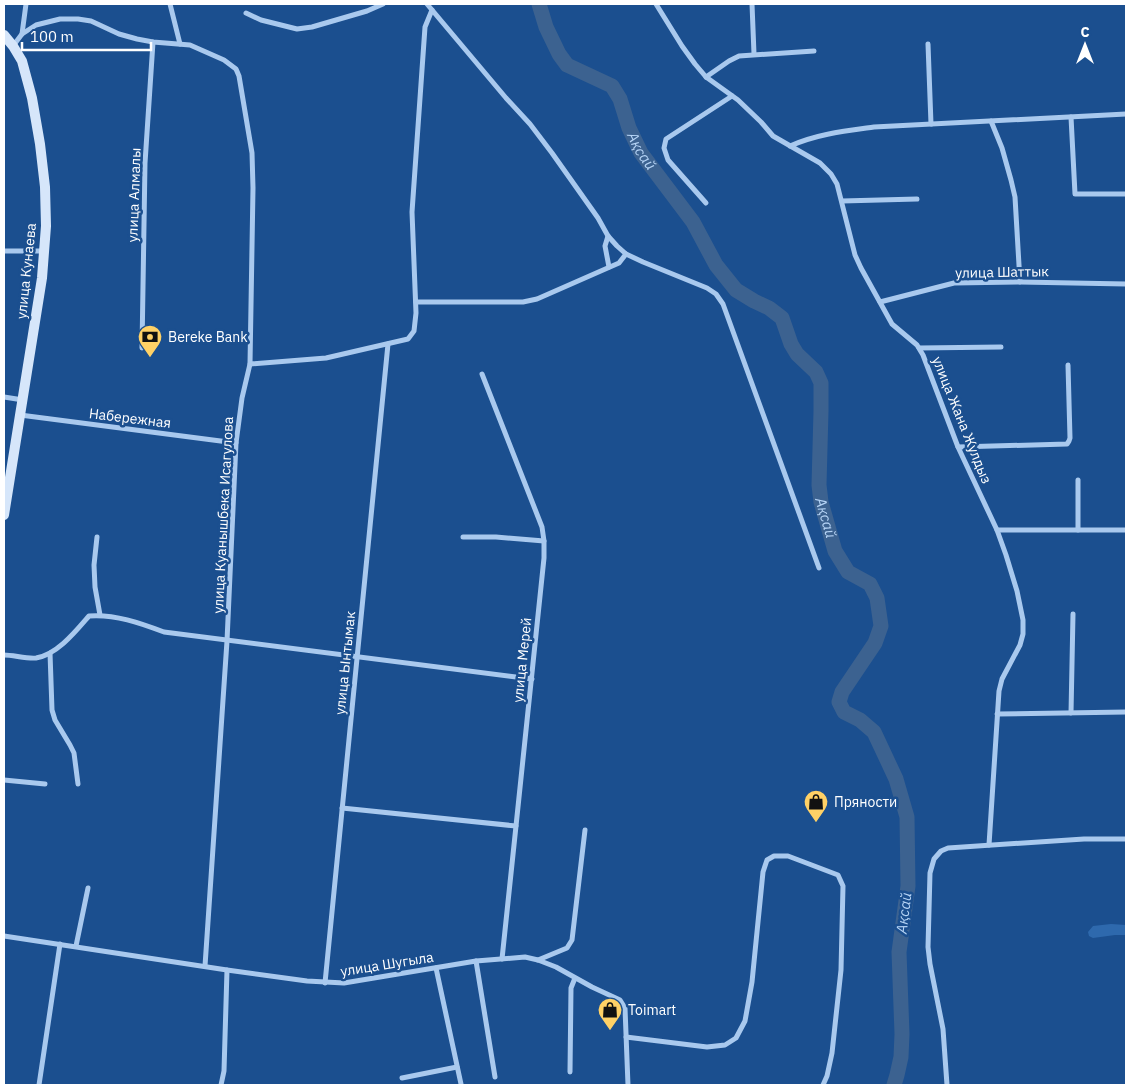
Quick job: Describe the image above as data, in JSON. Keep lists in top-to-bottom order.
{
  "streets": {
    "main road": ["улица Кунаева"],
    "street": [
      "улица Алмалы",
      "улица Шаттык",
      "Набережная",
      "улица Жана Жулдыз",
      "улица Куанышбека Исагулова",
      "улица Мерей",
      "улица Ынтымак",
      "улица Шугыла"
    ]
  },
  "crossings": [
    ["улица Алмалы", "улица Куанышбека Исагулова"],
    ["улица Кунаева", "Набережная"],
    ["улица Кунаева", "улица Куанышбека Исагулова"],
    ["улица Шаттык", "улица Жана Жулдыз"],
    ["Набережная", "улица Куанышбека Исагулова"],
    ["улица Куанышбека Исагулова", "улица Шугыла"],
    ["улица Мерей", "улица Шугыла"],
    ["улица Ынтымак", "улица Шугыла"]
  ],
  "water": ["Ақсай"],
  "places": {
    "bank": ["Bereke Bank"],
    "shop": ["Пряности", "Toimart"]
  },
  "scale_bar": "100 m",
  "north": "top"
}
